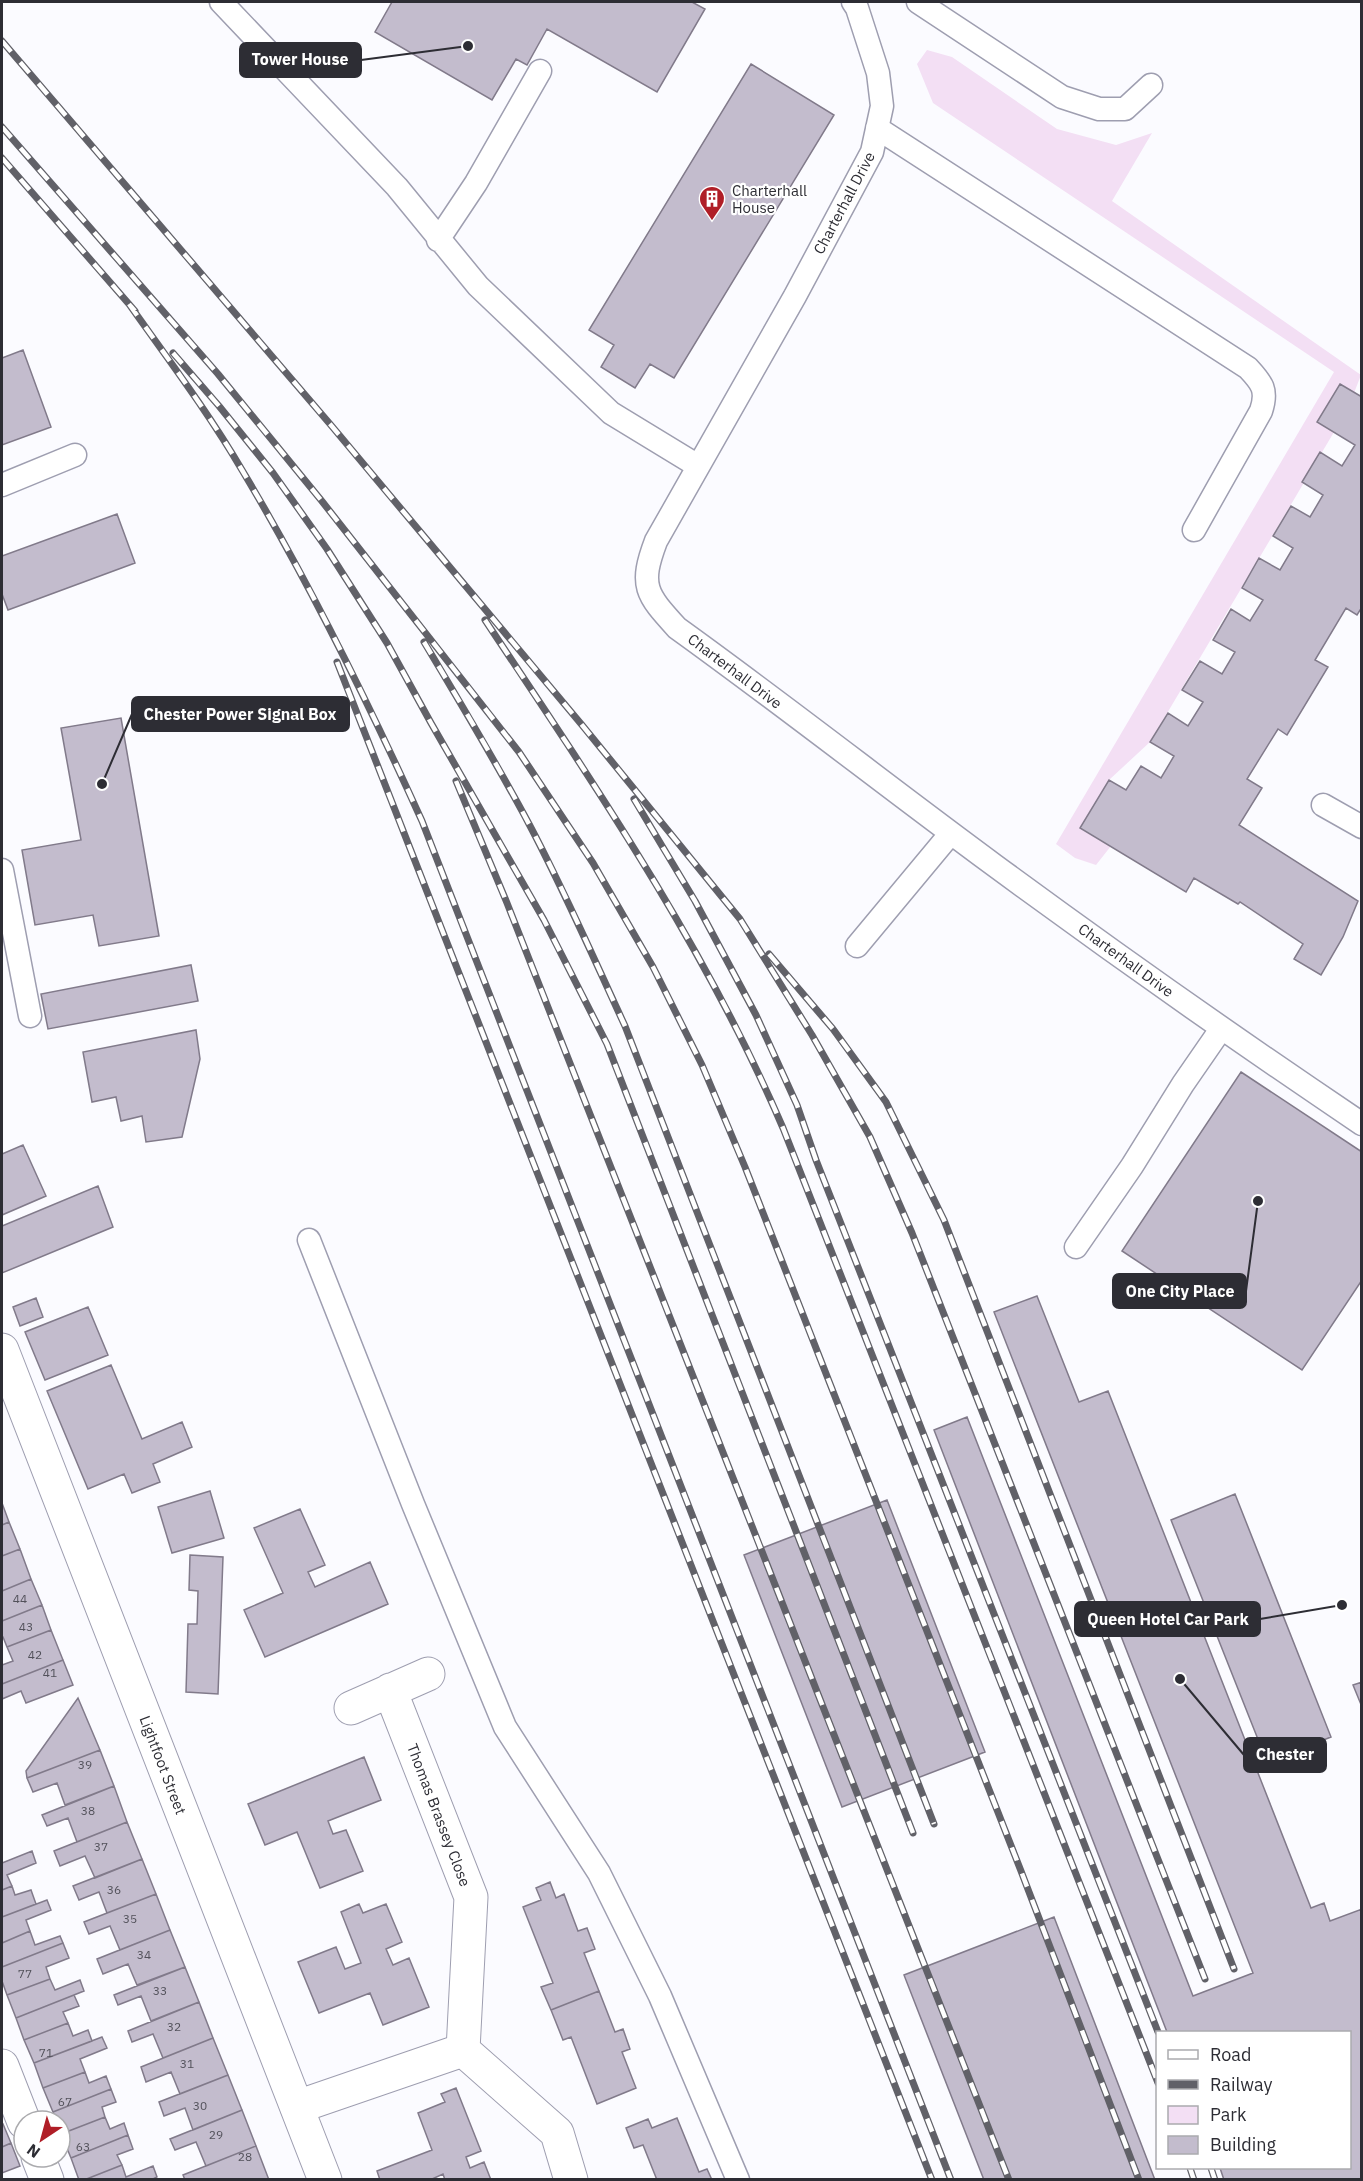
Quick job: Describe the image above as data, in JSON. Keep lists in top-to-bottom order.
{
  "streets": {
    "street": ["Lightfoot Street", "Thomas Brassey Close"],
    "lane": ["Charterhall Drive"]
  },
  "places": {
    "other": [
      "Tower House",
      "Chester Power Signal Box",
      "One City Place",
      "Queen Hotel Car Park",
      "Chester"
    ],
    "building": ["Charterhall House"]
  },
  "house_numbers": [
    "44",
    "43",
    "42",
    "41",
    "39",
    "38",
    "37",
    "36",
    "35",
    "34",
    "77",
    "33",
    "32",
    "71",
    "31",
    "67",
    "30",
    "29",
    "63",
    "28"
  ],
  "legend": [
    "Road",
    "Railway",
    "Park",
    "Building"
  ],
  "north": "bottom left"
}
